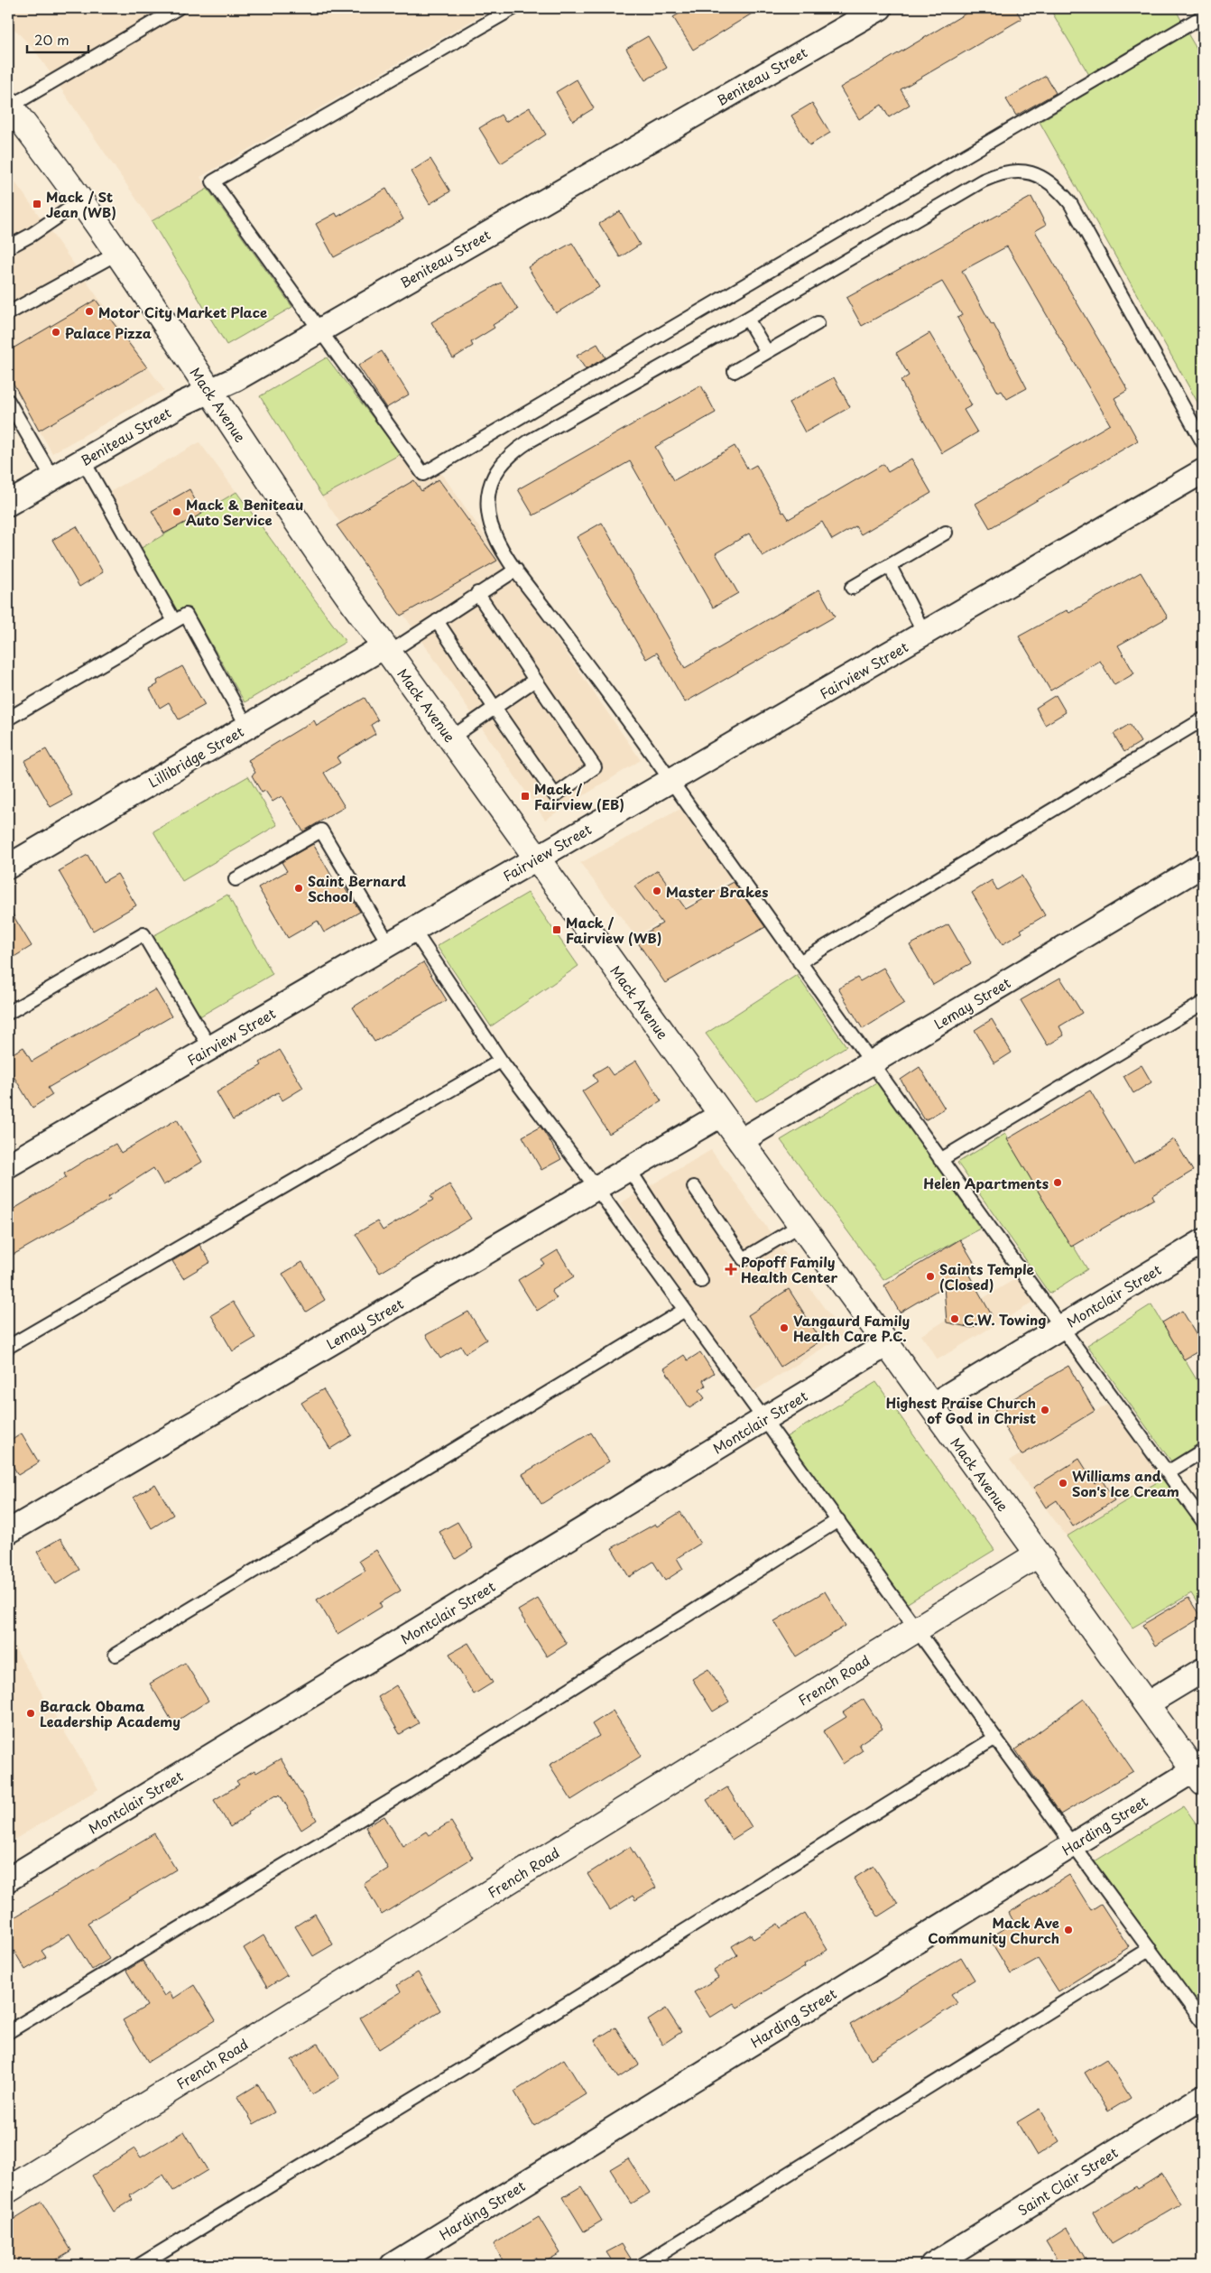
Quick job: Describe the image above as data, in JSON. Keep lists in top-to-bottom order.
{
  "streets": {
    "main road": ["Mack Avenue", "French Road"],
    "street": [
      "Beniteau Street",
      "Fairview Street",
      "Lillibridge Street",
      "Lemay Street",
      "Montclair Street",
      "Harding Street",
      "Saint Clair Street"
    ]
  },
  "crossings": [
    ["Beniteau Street", "Mack Avenue"],
    ["Mack Avenue", "Fairview Street"],
    ["Mack Avenue", "Lillibridge Street"],
    ["Mack Avenue", "Lemay Street"],
    ["Mack Avenue", "Montclair Street"],
    ["Mack Avenue", "French Road"],
    ["Mack Avenue", "Harding Street"]
  ],
  "places": {
    "transit": ["Mack / St Jean (WB)", "Mack / Fairview (EB)", "Mack / Fairview (WB)"],
    "other": [
      "Motor City Market Place",
      "Palace Pizza",
      "Mack & Beniteau Auto Service",
      "Saint Bernard School",
      "Master Brakes",
      "Helen Apartments",
      "Saints Temple (Closed)",
      "C.W. Towing",
      "Vangaurd Family Health Care P.C.",
      "Highest Praise Church of God in Christ",
      "Williams and Son's Ice Cream",
      "Barack Obama Leadership Academy",
      "Mack Ave Community Church"
    ],
    "health": ["Popoff Family Health Center"]
  },
  "scale_bar": "20 m"
}
